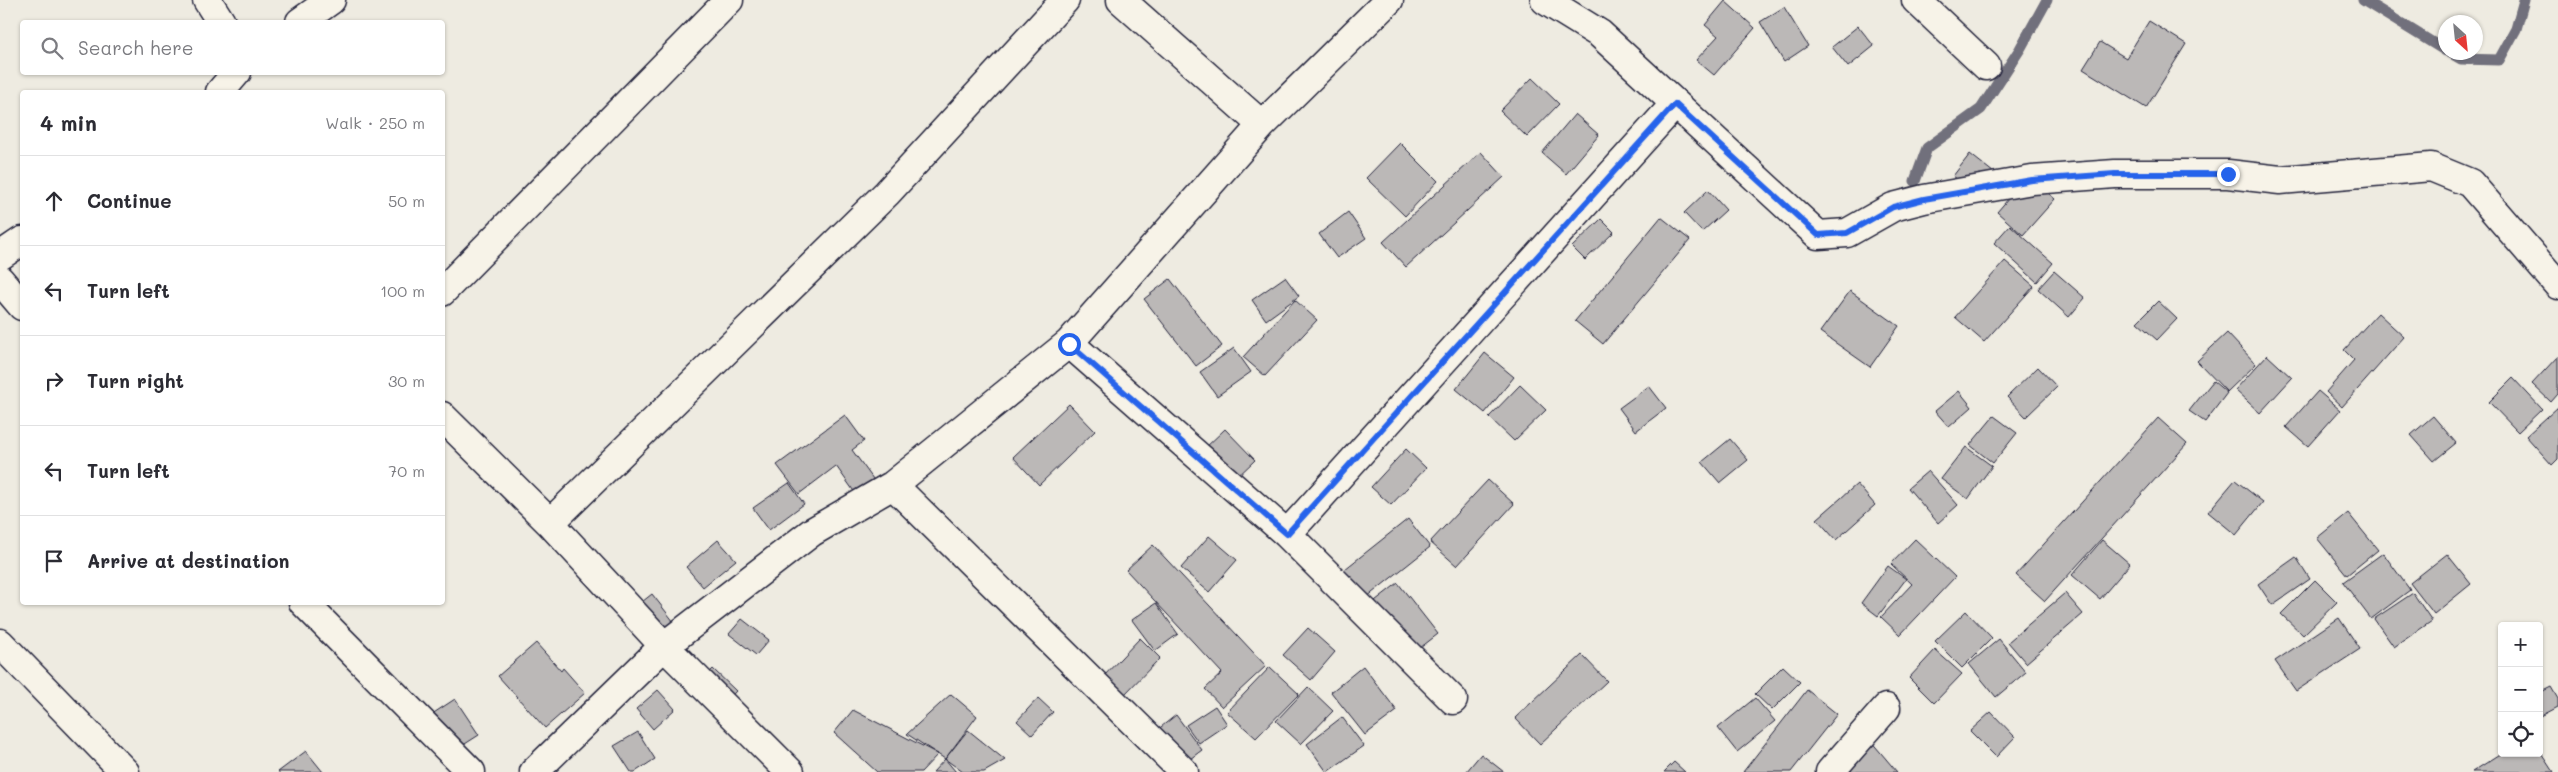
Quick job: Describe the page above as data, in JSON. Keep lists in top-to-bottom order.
{
  "north": "bottom right",
  "page": {
    "search": "Search here",
    "heading": ["4 min", "Walk · 250 m"],
    "list": [
      ["Continue", "50 m"],
      ["Turn left", "100 m"],
      ["Turn right", "30 m"],
      ["Turn left", "70 m"],
      "Arrive at destination"
    ],
    "map_buttons": ["+", "−"]
  }
}
